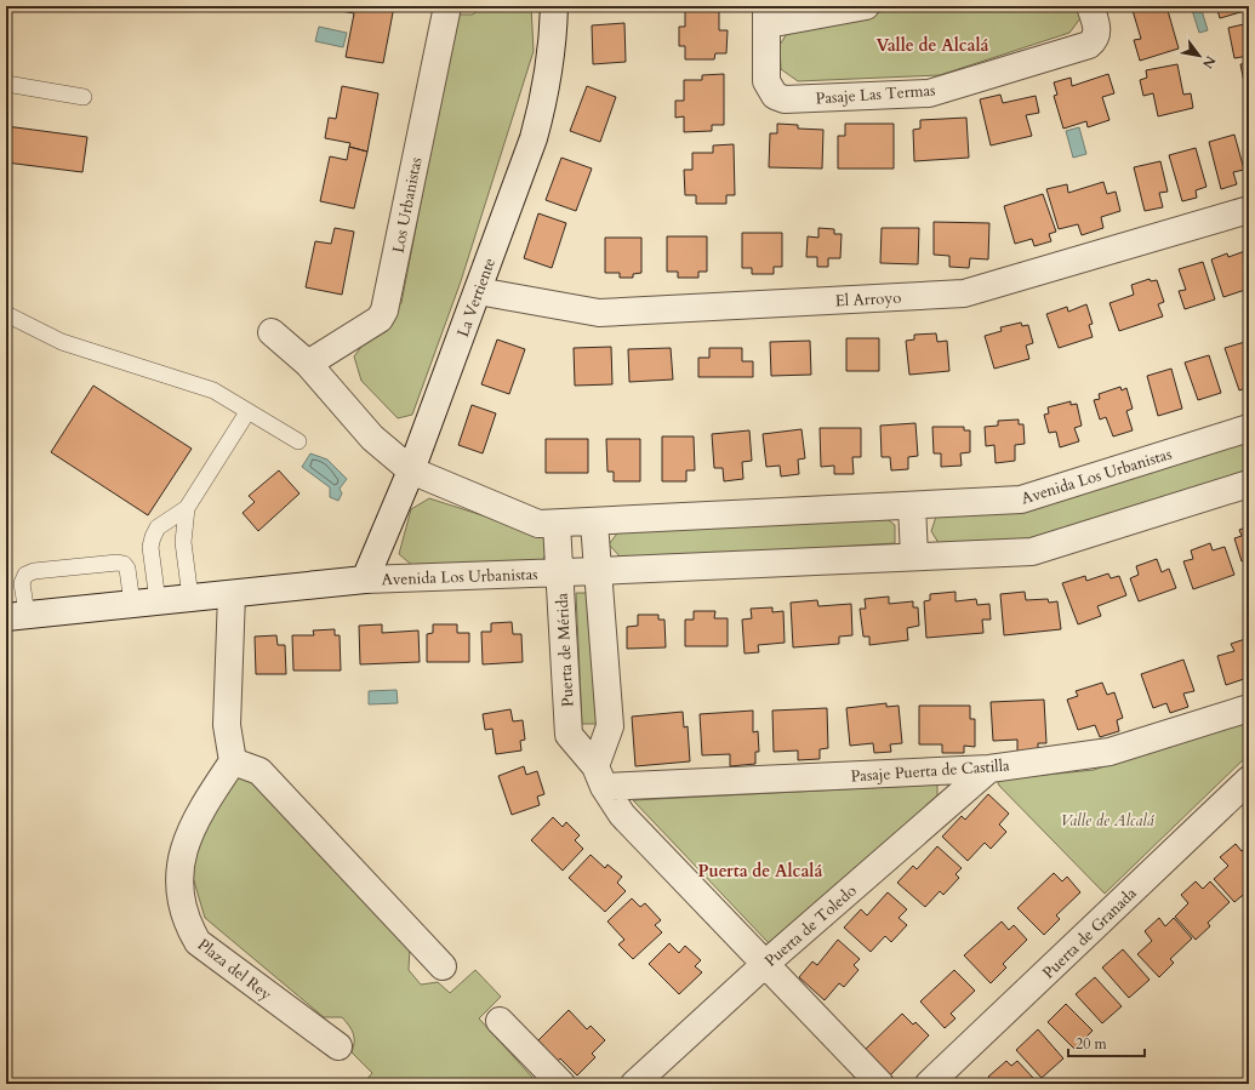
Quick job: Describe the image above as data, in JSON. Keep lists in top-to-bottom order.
{
  "streets": {
    "street": [
      "Pasaje Las Termas",
      "Los Urbanistas",
      "La Vertiente",
      "El Arroyo",
      "Avenida Los Urbanistas",
      "Puerta de Mérida",
      "Pasaje Puerta de Castilla",
      "Puerta de Toledo",
      "Puerta de Granada",
      "Plaza del Rey"
    ]
  },
  "crossings": [
    ["Los Urbanistas", "Avenida Los Urbanistas"],
    ["La Vertiente", "El Arroyo"],
    ["La Vertiente", "Avenida Los Urbanistas"],
    ["Avenida Los Urbanistas", "Puerta de Mérida"],
    ["Puerta de Mérida", "Pasaje Puerta de Castilla"],
    ["Puerta de Mérida", "Puerta de Toledo"],
    ["Pasaje Puerta de Castilla", "Puerta de Toledo"]
  ],
  "districts": ["Valle de Alcalá", "Puerta de Alcalá"],
  "parks": ["Valle de Alcalá"],
  "scale_bar": "20 m",
  "north": "bottom right"
}
